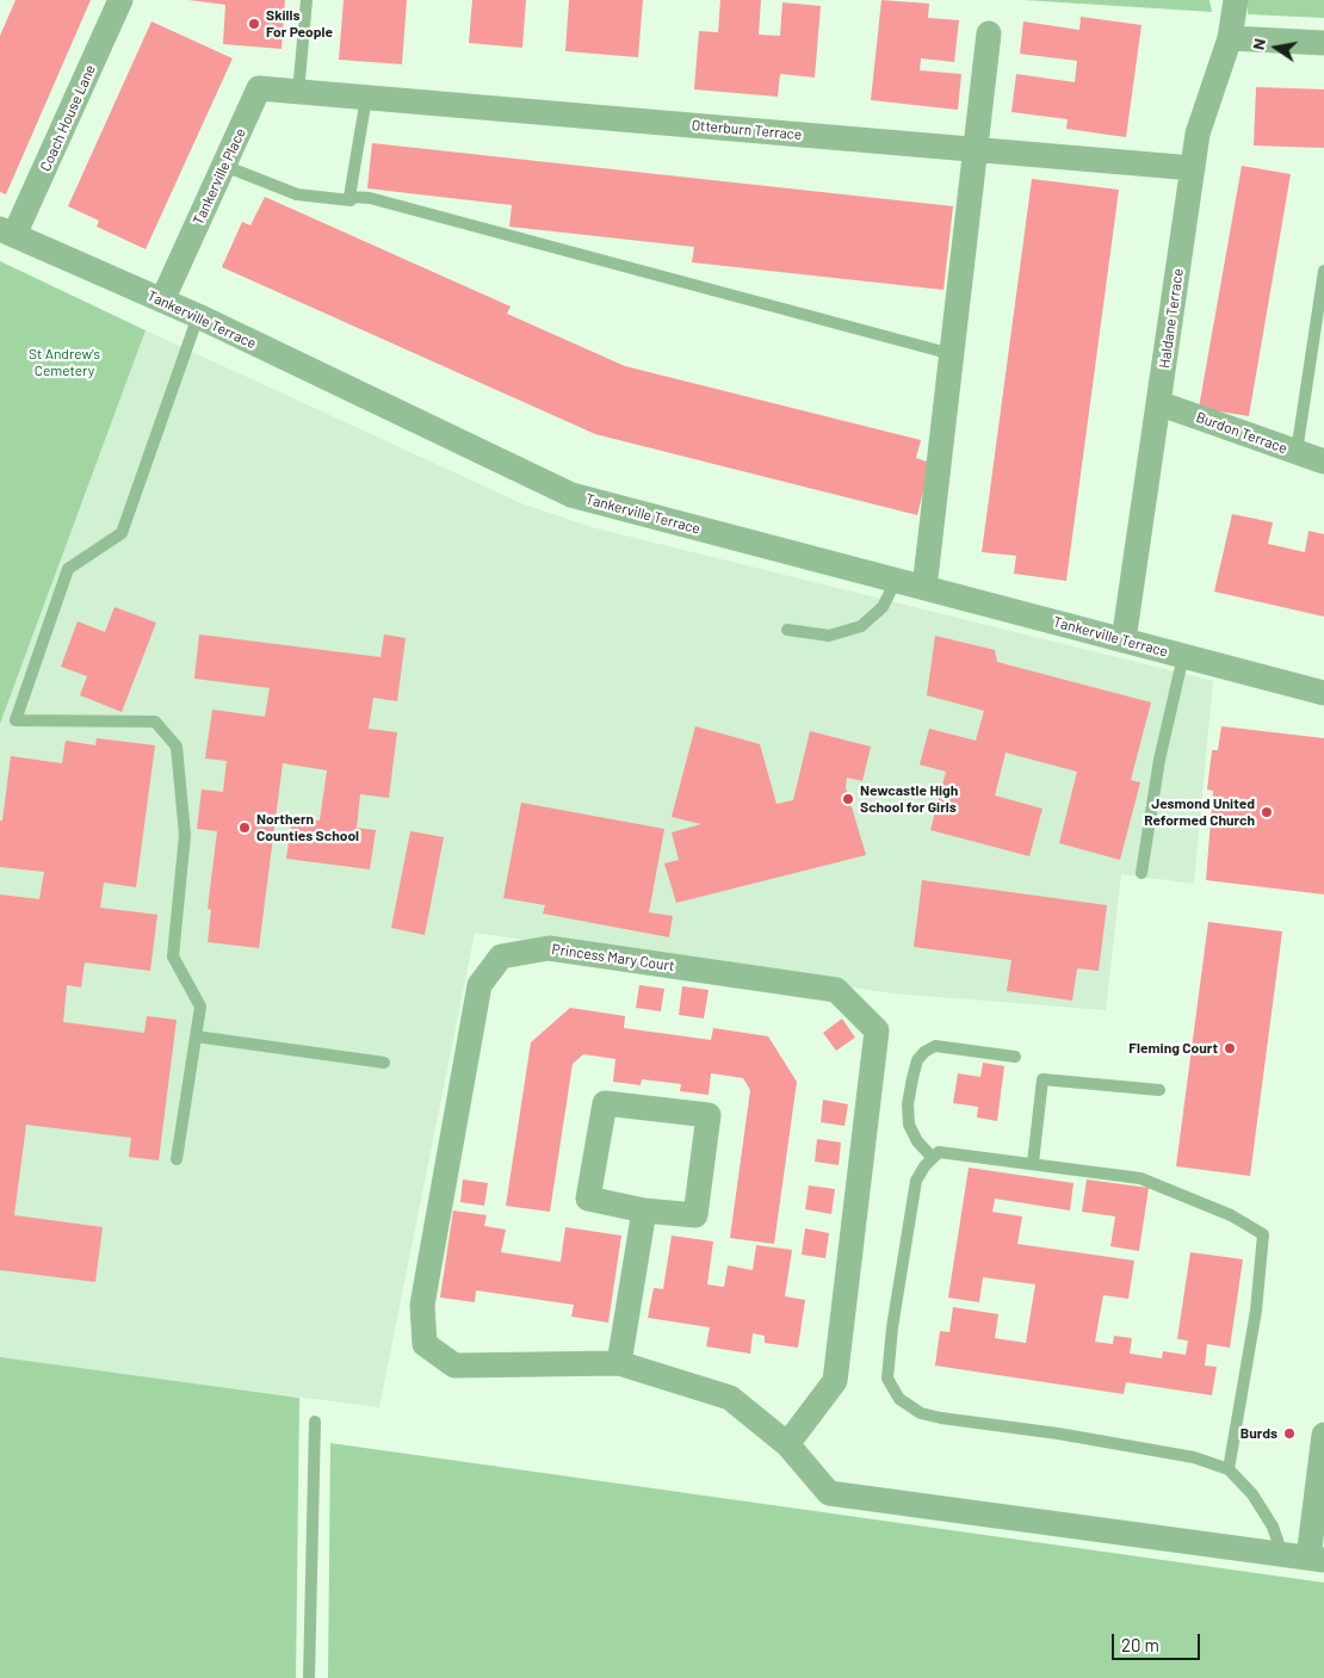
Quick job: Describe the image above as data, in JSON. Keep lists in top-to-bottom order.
{
  "streets": {
    "street": [
      "Coach House Lane",
      "Otterburn Terrace",
      "Tankerville Place",
      "Haldane Terrace",
      "Tankerville Terrace",
      "Burdon Terrace",
      "Princess Mary Court"
    ]
  },
  "crossings": [
    ["Coach House Lane", "Tankerville Terrace"],
    ["Otterburn Terrace", "Tankerville Place"],
    ["Otterburn Terrace", "Haldane Terrace"],
    ["Tankerville Place", "Tankerville Terrace"],
    ["Haldane Terrace", "Tankerville Terrace"],
    ["Haldane Terrace", "Burdon Terrace"]
  ],
  "parks": ["St Andrew's Cemetery"],
  "places": [
    "Skills For People",
    "Newcastle High School for Girls",
    "Jesmond United Reformed Church",
    "Northern Counties School",
    "Fleming Court",
    "Burds"
  ],
  "scale_bar": "20 m",
  "north": "left"
}
